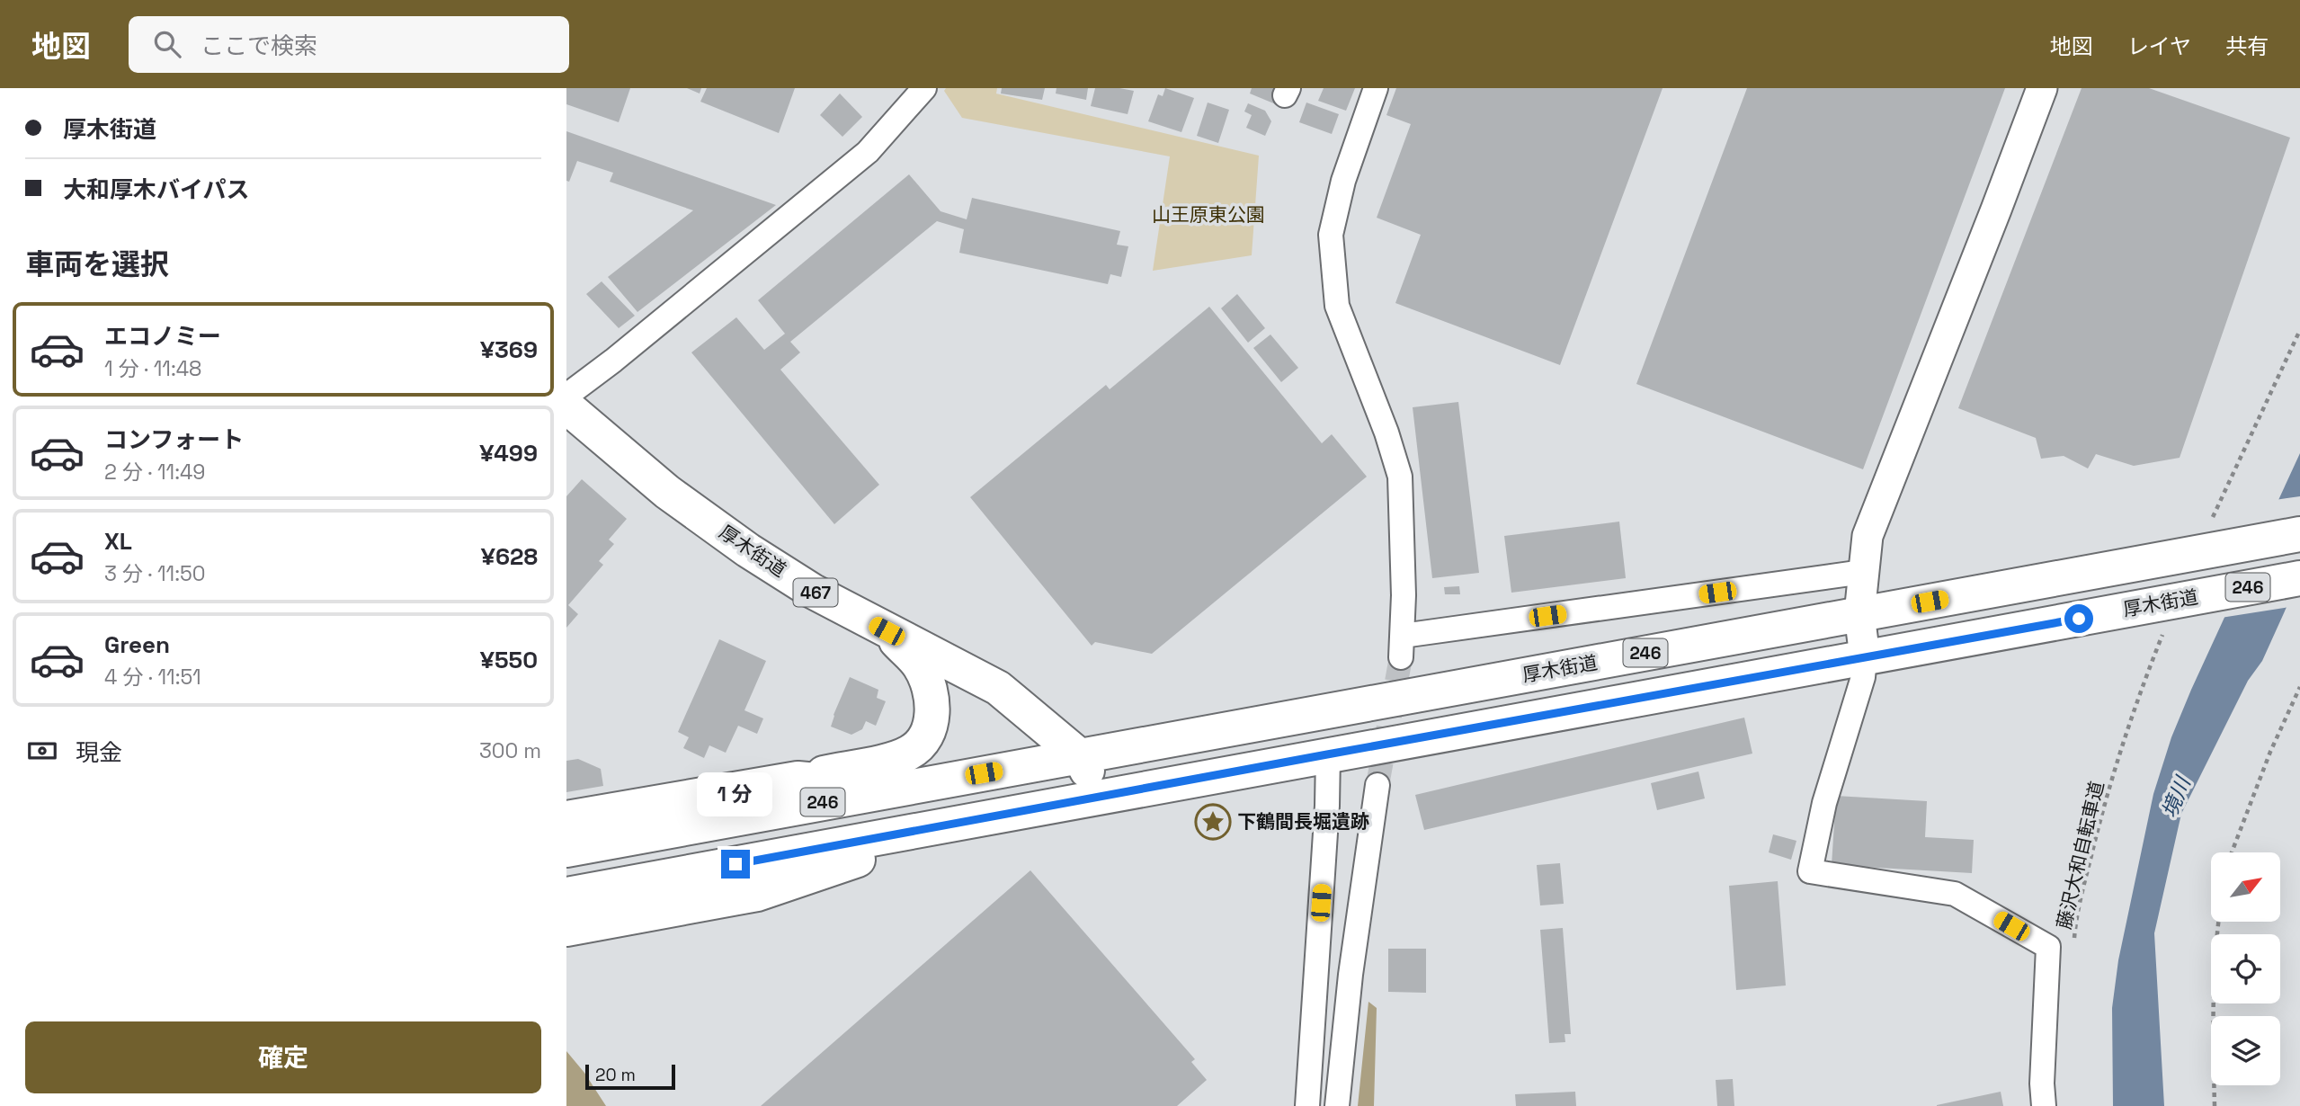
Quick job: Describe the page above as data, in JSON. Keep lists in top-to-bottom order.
{
  "streets": {
    "highway": ["厚木街道", "246", "467"],
    "path": ["藤沢大和自転車道"]
  },
  "crossings": [
    ["厚木街道", "246"]
  ],
  "water": ["境川"],
  "parks": ["山王原東公園"],
  "places": {
    "place": ["下鶴間長堀遺跡"]
  },
  "scale_bar": "20 m",
  "north": "top right",
  "page": {
    "header": "地図",
    "search": "ここで検索",
    "nav": ["地図", "レイヤ", "共有"],
    "banner": ["厚木街道", "大和厚木バイパス"],
    "heading": "車両を選択",
    "list": [
      {
        "name": "エコノミー",
        "note": "1 分 · 11:48",
        "value": "¥369"
      },
      {
        "name": "コンフォート",
        "note": "2 分 · 11:49",
        "value": "¥499"
      },
      {
        "name": "XL",
        "note": "3 分 · 11:50",
        "value": "¥628"
      },
      {
        "name": "Green",
        "note": "4 分 · 11:51",
        "value": "¥550"
      }
    ],
    "pay": ["現金", "300 m"],
    "bubble": "1 分",
    "buttons": "確定",
    "scale": "20 m"
  }
}
